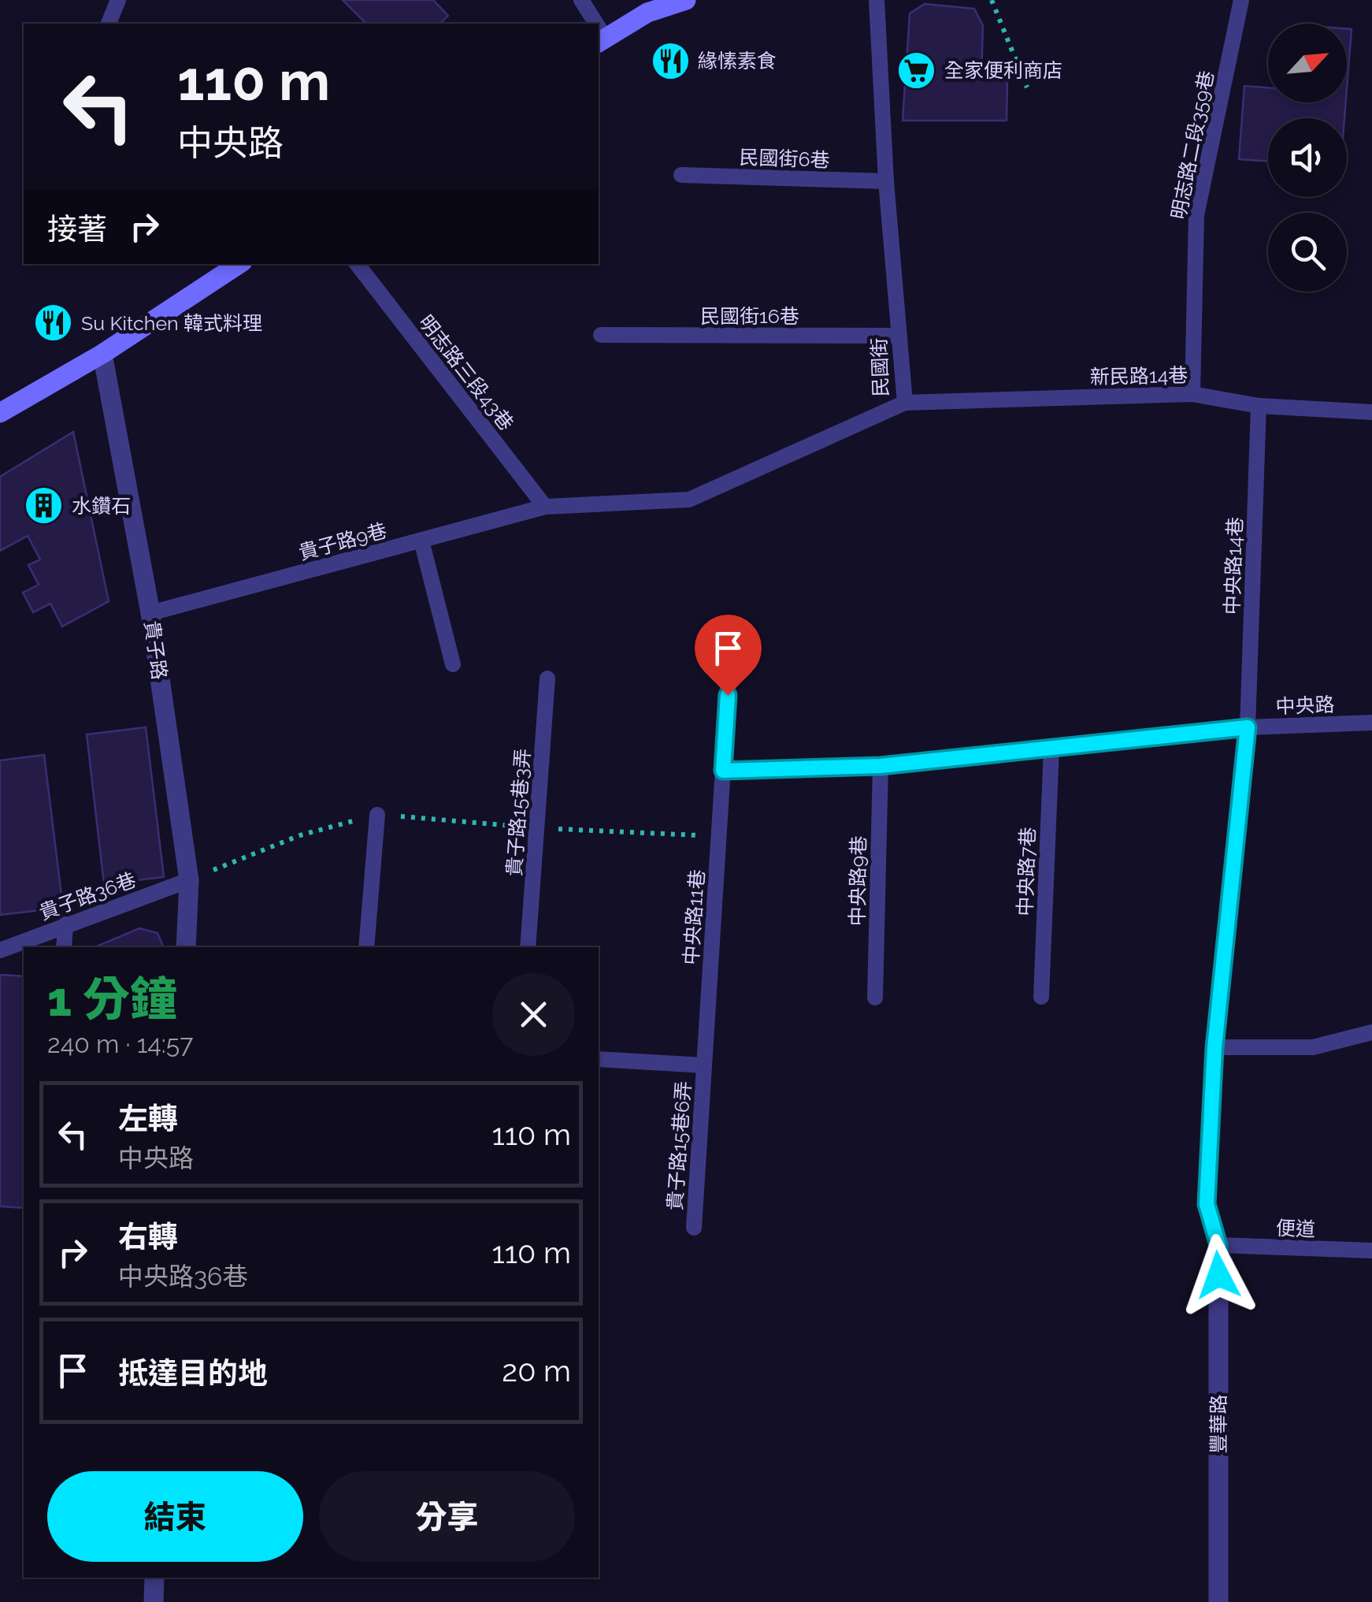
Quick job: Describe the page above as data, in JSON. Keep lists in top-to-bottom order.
{
  "streets": {
    "street": ["貴子路", "豐華路"],
    "lane": [
      "明志路二段359巷",
      "民國街6巷",
      "民國街16巷",
      "民國街",
      "明志路三段43巷",
      "新民路14巷",
      "貴子路9巷",
      "中央路14巷",
      "中央路",
      "貴子路15巷3弄",
      "中央路7巷",
      "中央路9巷",
      "貴子路36巷",
      "中央路11巷",
      "貴子路15巷6弄",
      "便道"
    ]
  },
  "crossings": [
    ["明志路二段359巷", "新民路14巷"],
    ["民國街6巷", "民國街"],
    ["民國街16巷", "民國街"],
    ["民國街", "明志路三段43巷"],
    ["民國街", "新民路14巷"],
    ["民國街", "貴子路9巷"],
    ["明志路三段43巷", "貴子路9巷"],
    ["新民路14巷", "中央路14巷"],
    ["貴子路9巷", "貴子路"],
    ["中央路14巷", "中央路"],
    ["中央路14巷", "便道"],
    ["中央路14巷", "豐華路"],
    ["貴子路", "貴子路36巷"],
    ["中央路", "中央路7巷"],
    ["中央路", "中央路9巷"],
    ["中央路", "中央路11巷"],
    ["中央路11巷", "貴子路15巷6弄"],
    ["便道", "豐華路"]
  ],
  "places": {
    "restaurant": ["緣愫素食", "Su Kitchen 韓式料理"],
    "supermarket": ["全家便利商店"],
    "building": ["水鑽石"]
  },
  "north": "top right",
  "page": {
    "turn": ["110 m", "中央路"],
    "then": "接著",
    "heading": ["1 分鐘", "240 m · 14:57"],
    "list": [
      {
        "name": "左轉",
        "note": "中央路",
        "value": "110 m"
      },
      {
        "name": "右轉",
        "note": "中央路36巷",
        "value": "110 m"
      },
      {
        "name": "抵達目的地",
        "value": "20 m"
      }
    ],
    "buttons": ["結束", "分享"]
  }
}
